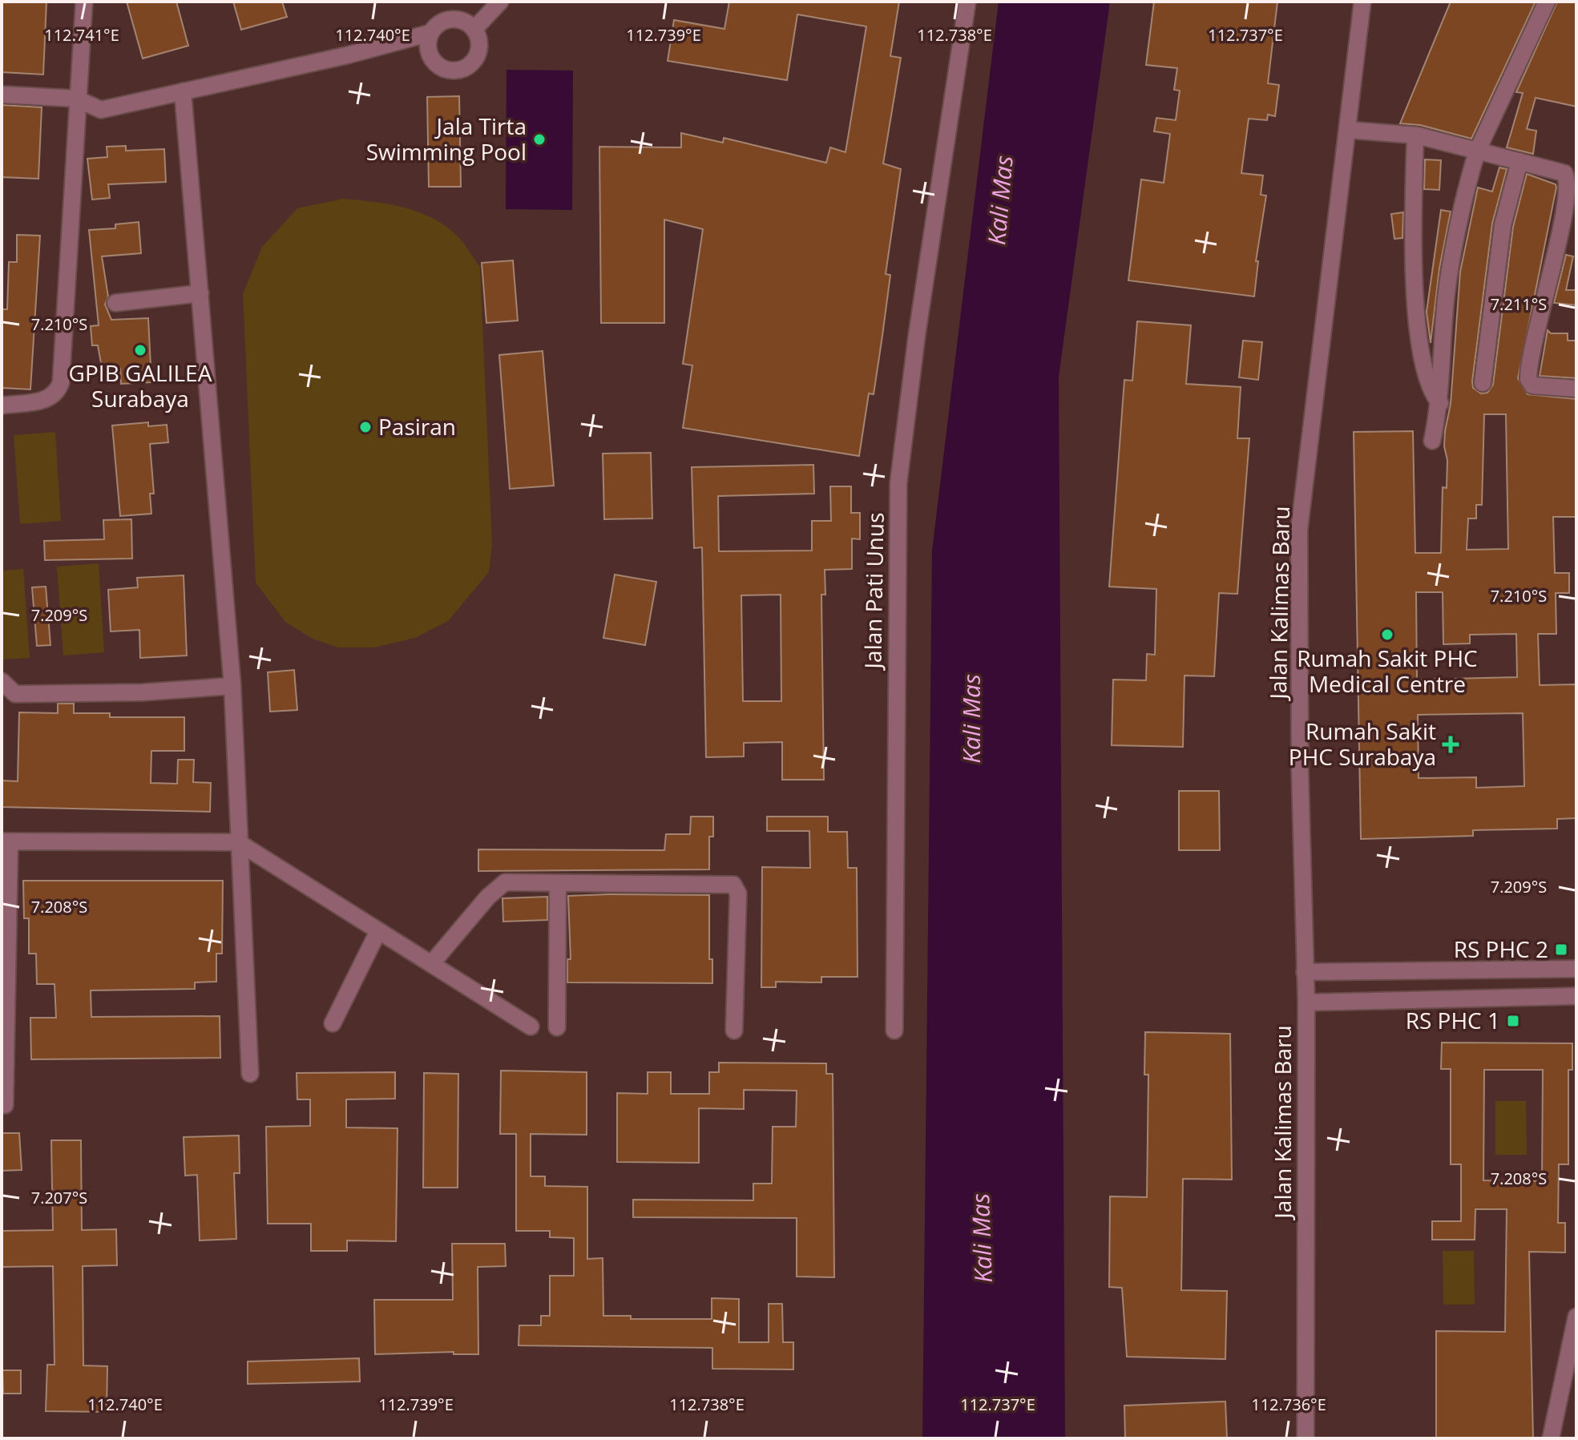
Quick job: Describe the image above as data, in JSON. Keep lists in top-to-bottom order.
{
  "streets": {
    "street": ["Jalan Pati Unus", "Jalan Kalimas Baru"]
  },
  "water": ["Kali Mas"],
  "places": {
    "other": [
      "Jala Tirta Swimming Pool",
      "GPIB GALILEA Surabaya",
      "Pasiran",
      "Rumah Sakit PHC Medical Centre"
    ],
    "health": ["Rumah Sakit PHC Surabaya"],
    "transit": ["RS PHC 2", "RS PHC 1"]
  },
  "coordinates": [
    "112.741°E",
    "112.740°E",
    "112.739°E",
    "112.737°E",
    "112.738°E",
    "7.211°S",
    "7.210°S",
    "7.209°S",
    "7.208°S",
    "7.207°S",
    "112.736°E"
  ]
}
